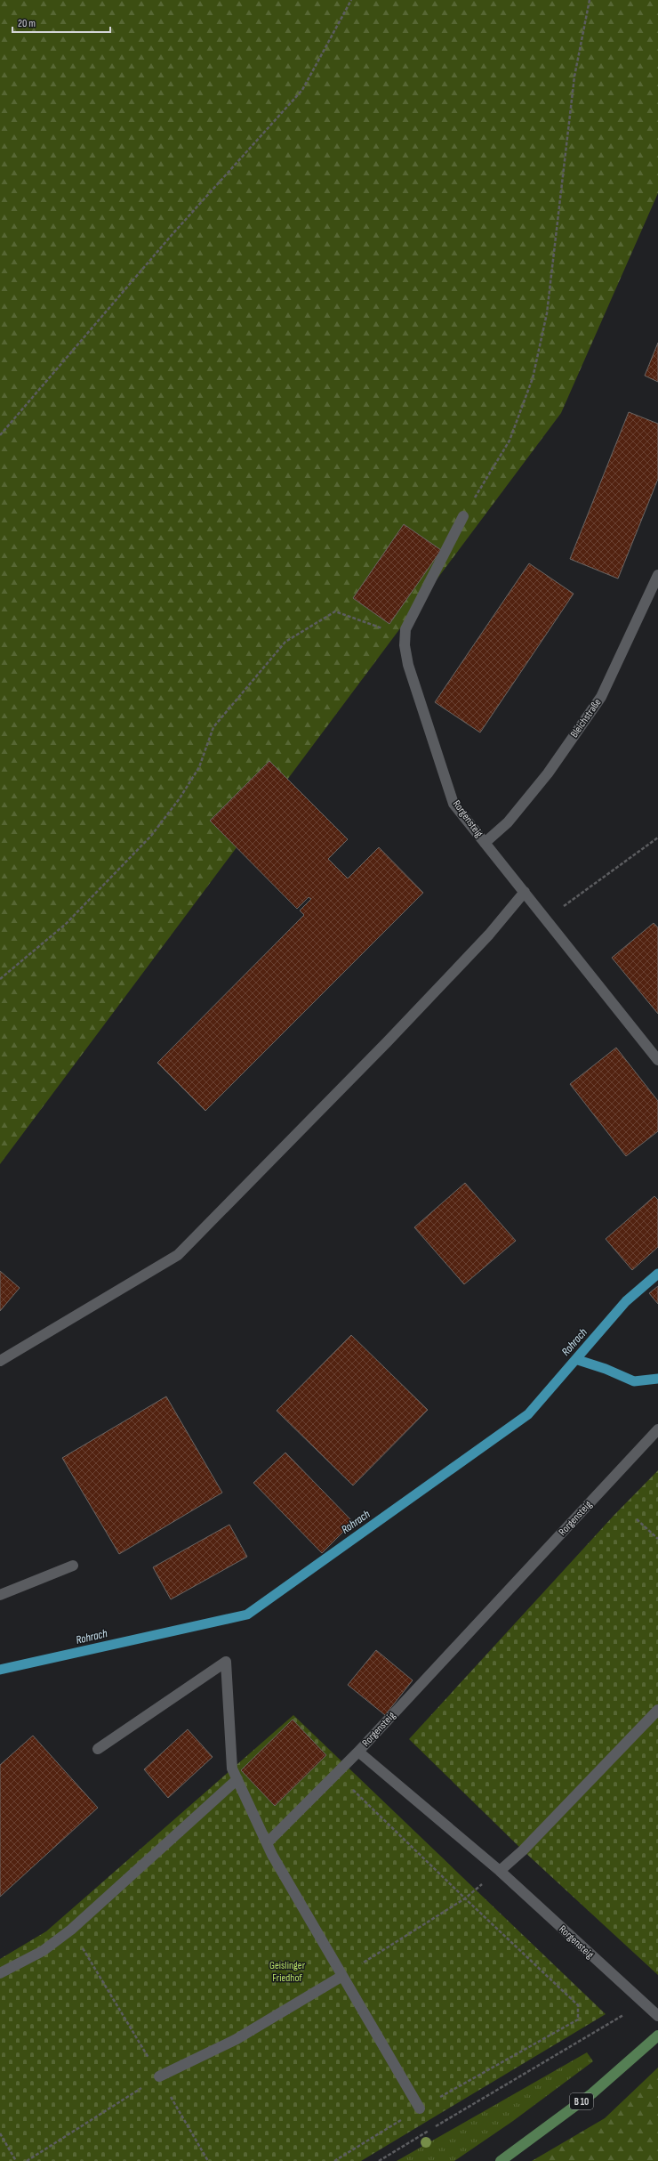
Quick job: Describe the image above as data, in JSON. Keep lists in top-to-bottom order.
{
  "streets": {
    "main road": ["B 10"],
    "street": ["Bleichstraße", "Rorgensteig"]
  },
  "crossings": [
    ["Bleichstraße", "Rorgensteig"]
  ],
  "water": ["Rohrach"],
  "parks": ["Geislinger Friedhof"],
  "scale_bar": "20 m"
}
